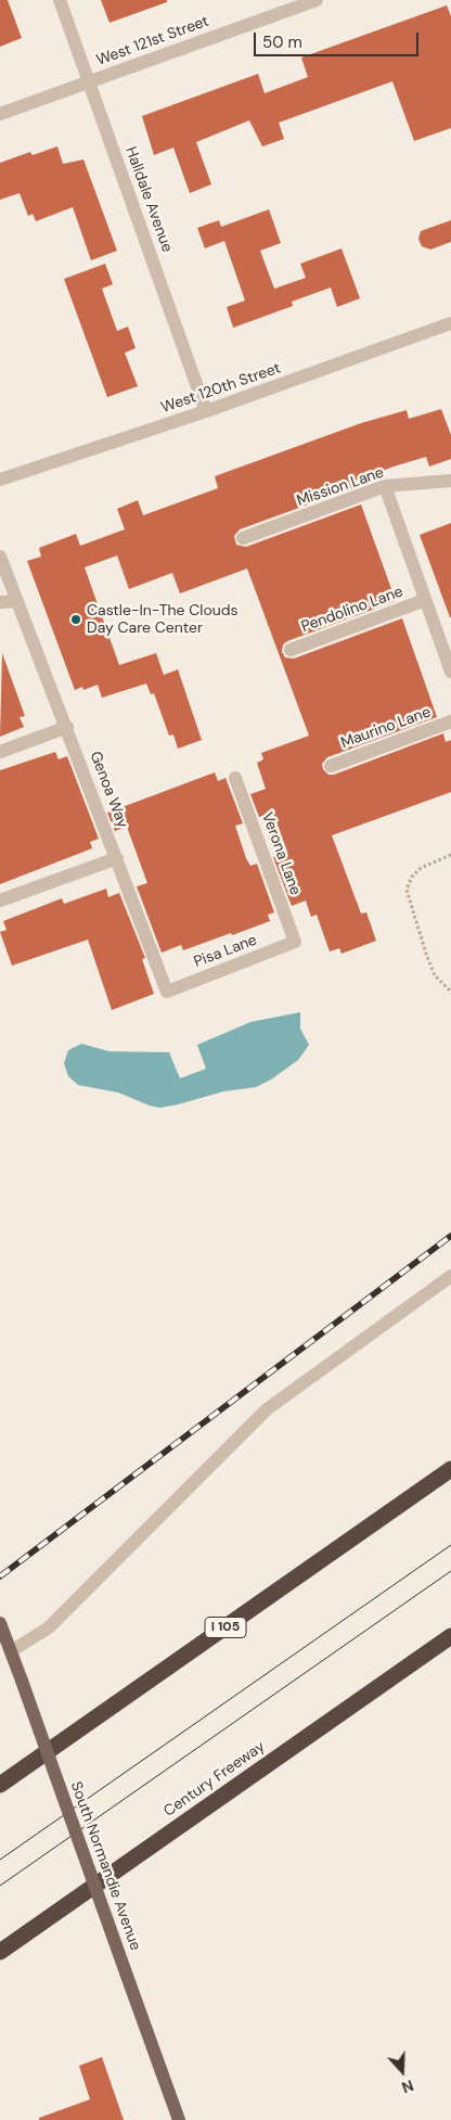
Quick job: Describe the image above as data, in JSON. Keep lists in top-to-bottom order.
{
  "streets": {
    "highway": ["I 105", "Century Freeway"],
    "main road": ["South Normandie Avenue"],
    "street": [
      "West 121st Street",
      "Halldale Avenue",
      "West 120th Street",
      "Mission Lane",
      "Pendolino Lane",
      "Maurino Lane",
      "Genoa Way",
      "Verona Lane",
      "Pisa Lane"
    ]
  },
  "crossings": [
    ["West 121st Street", "Halldale Avenue"],
    ["Halldale Avenue", "West 120th Street"],
    ["Genoa Way", "Pisa Lane"],
    ["Verona Lane", "Pisa Lane"]
  ],
  "places": ["Castle-In-The Clouds Day Care Center"],
  "scale_bar": "50 m",
  "north": "bottom"
}
